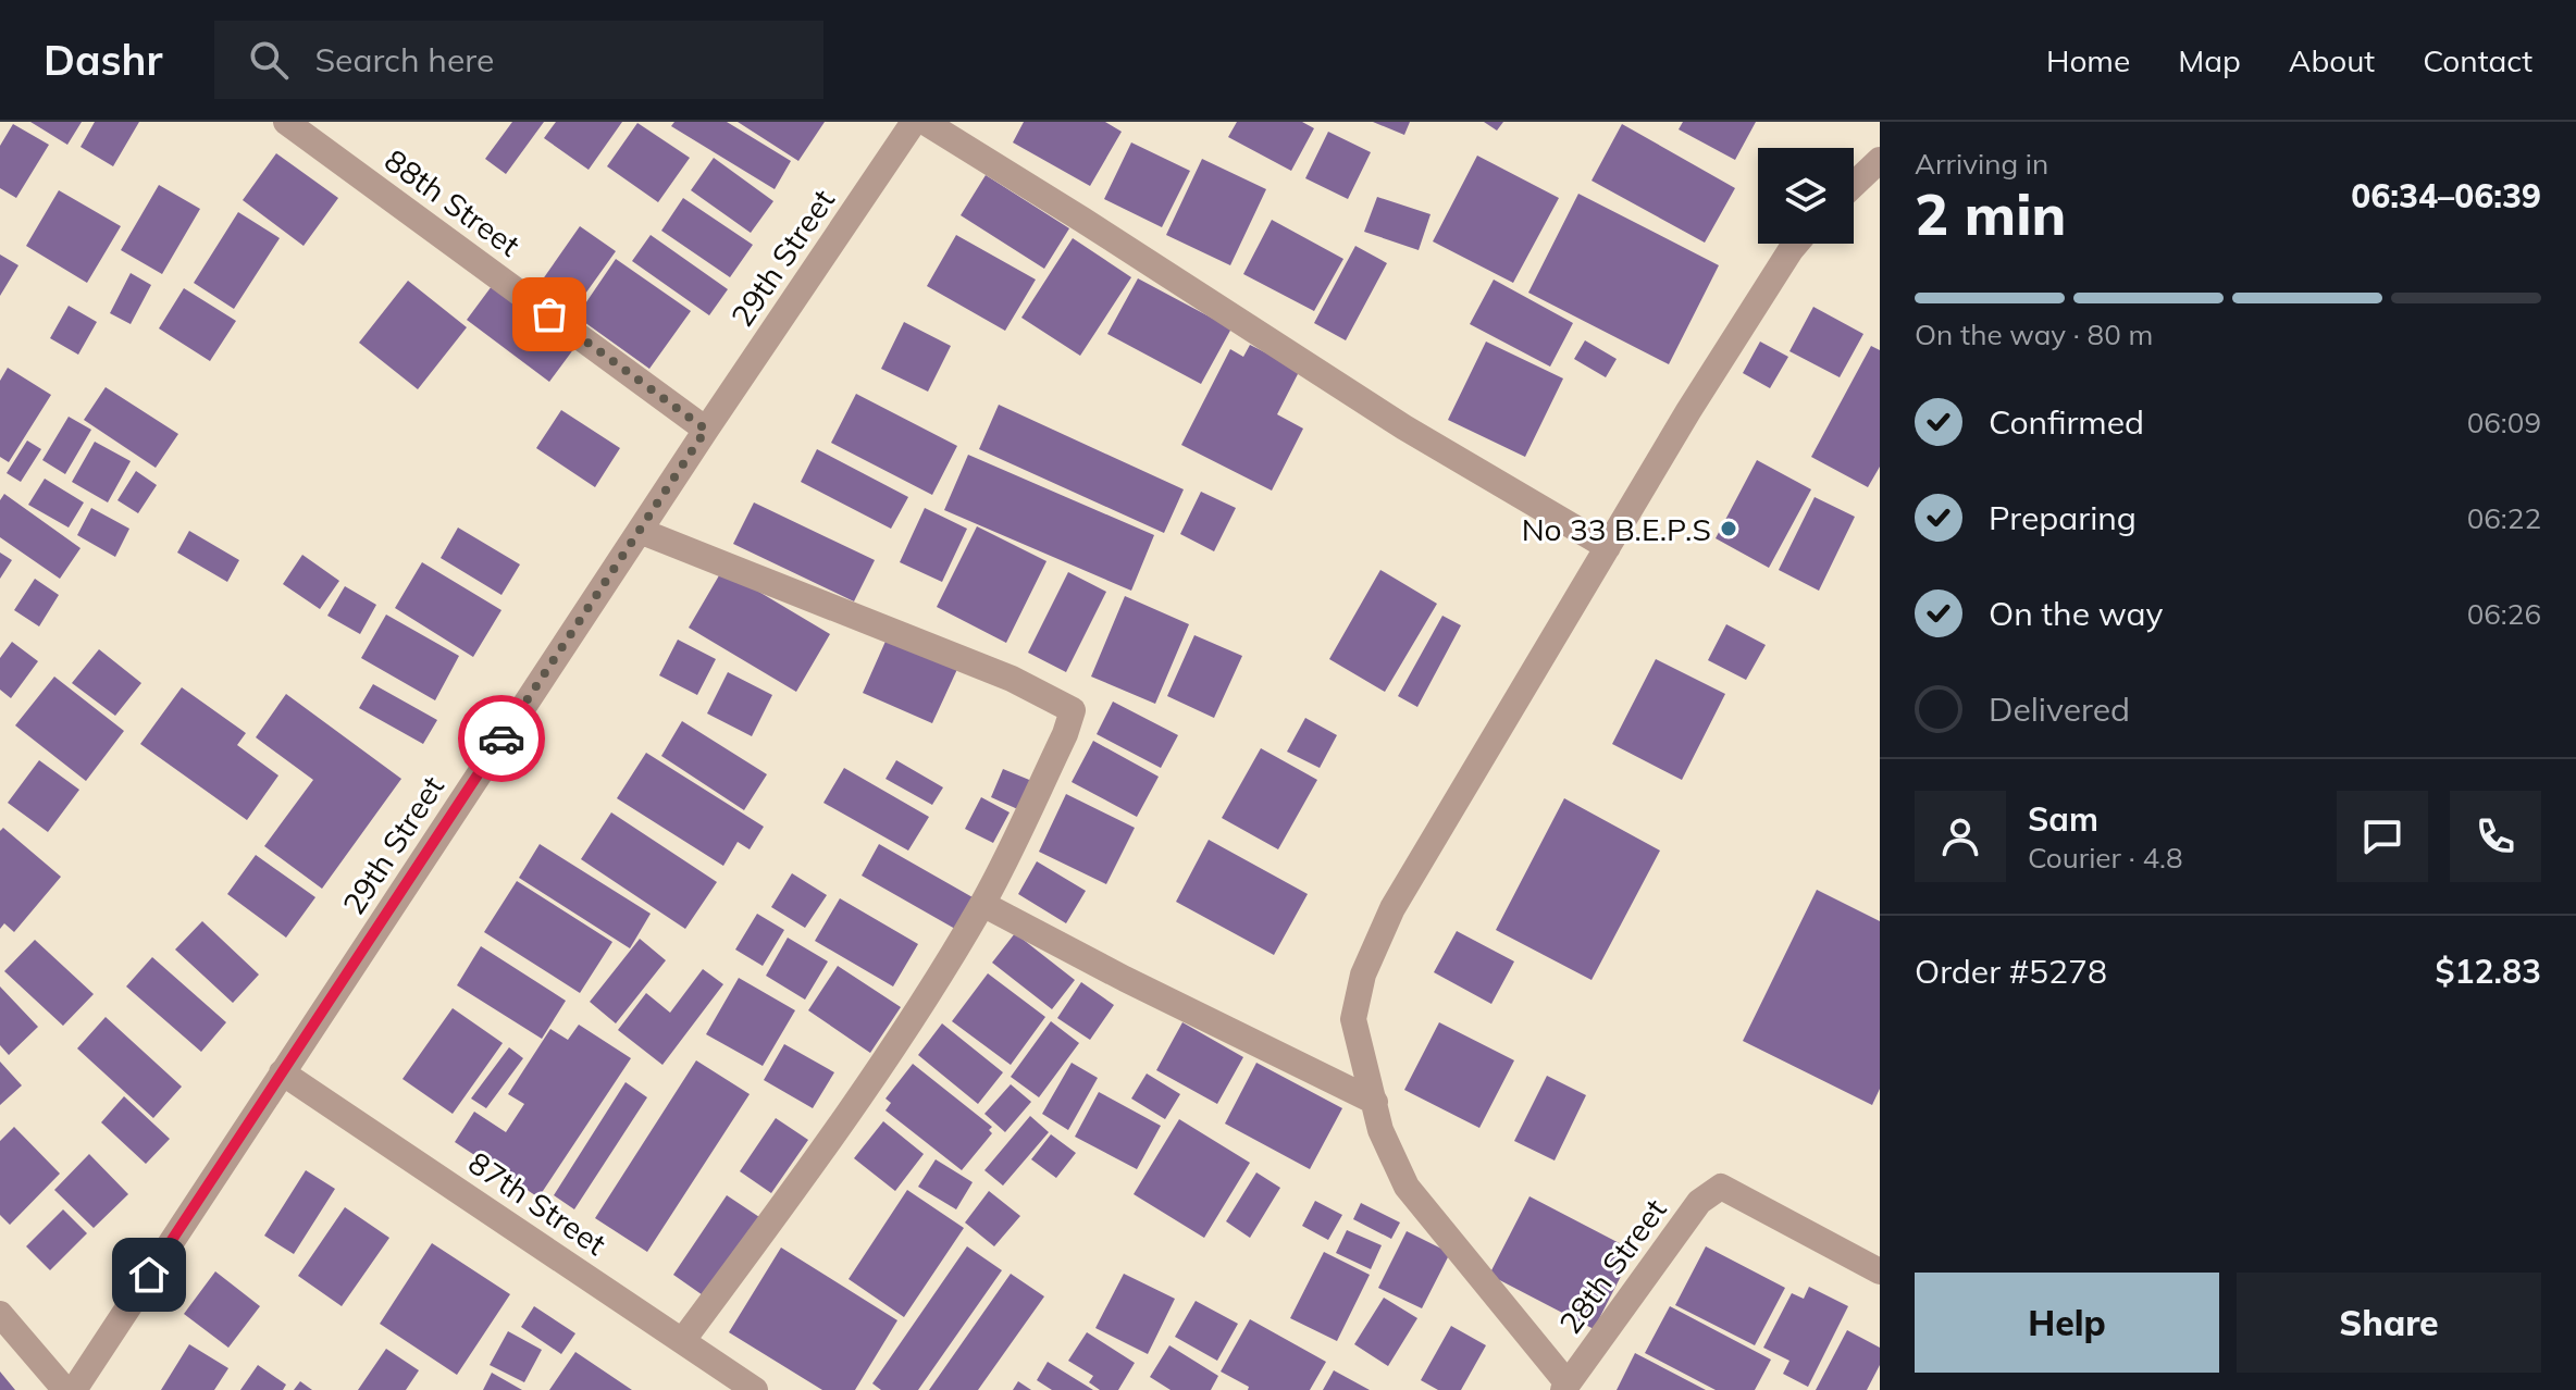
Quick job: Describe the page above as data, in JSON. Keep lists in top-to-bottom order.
{
  "streets": {
    "street": [
      "88th Street",
      "29th Street",
      "87th Street",
      "28th Street"
    ]
  },
  "crossings": [
    ["88th Street", "29th Street"],
    ["29th Street", "87th Street"]
  ],
  "places": ["No 33 B.E.P.S"],
  "page": {
    "header": "Dashr",
    "search": "Search here",
    "nav": [
      "Home",
      "Map",
      "About",
      "Contact"
    ],
    "heading": ["2 min", "Arriving in", "06:34–06:39"],
    "panel": [
      "Sam",
      "Courier · 4.8",
      "Order #5278",
      "$12.83"
    ],
    "bar": "On the way · 80 m",
    "list": [
      ["Confirmed", "06:09"],
      ["Preparing", "06:22"],
      ["On the way", "06:26"],
      "Delivered"
    ],
    "buttons": ["Help", "Share"]
  }
}
